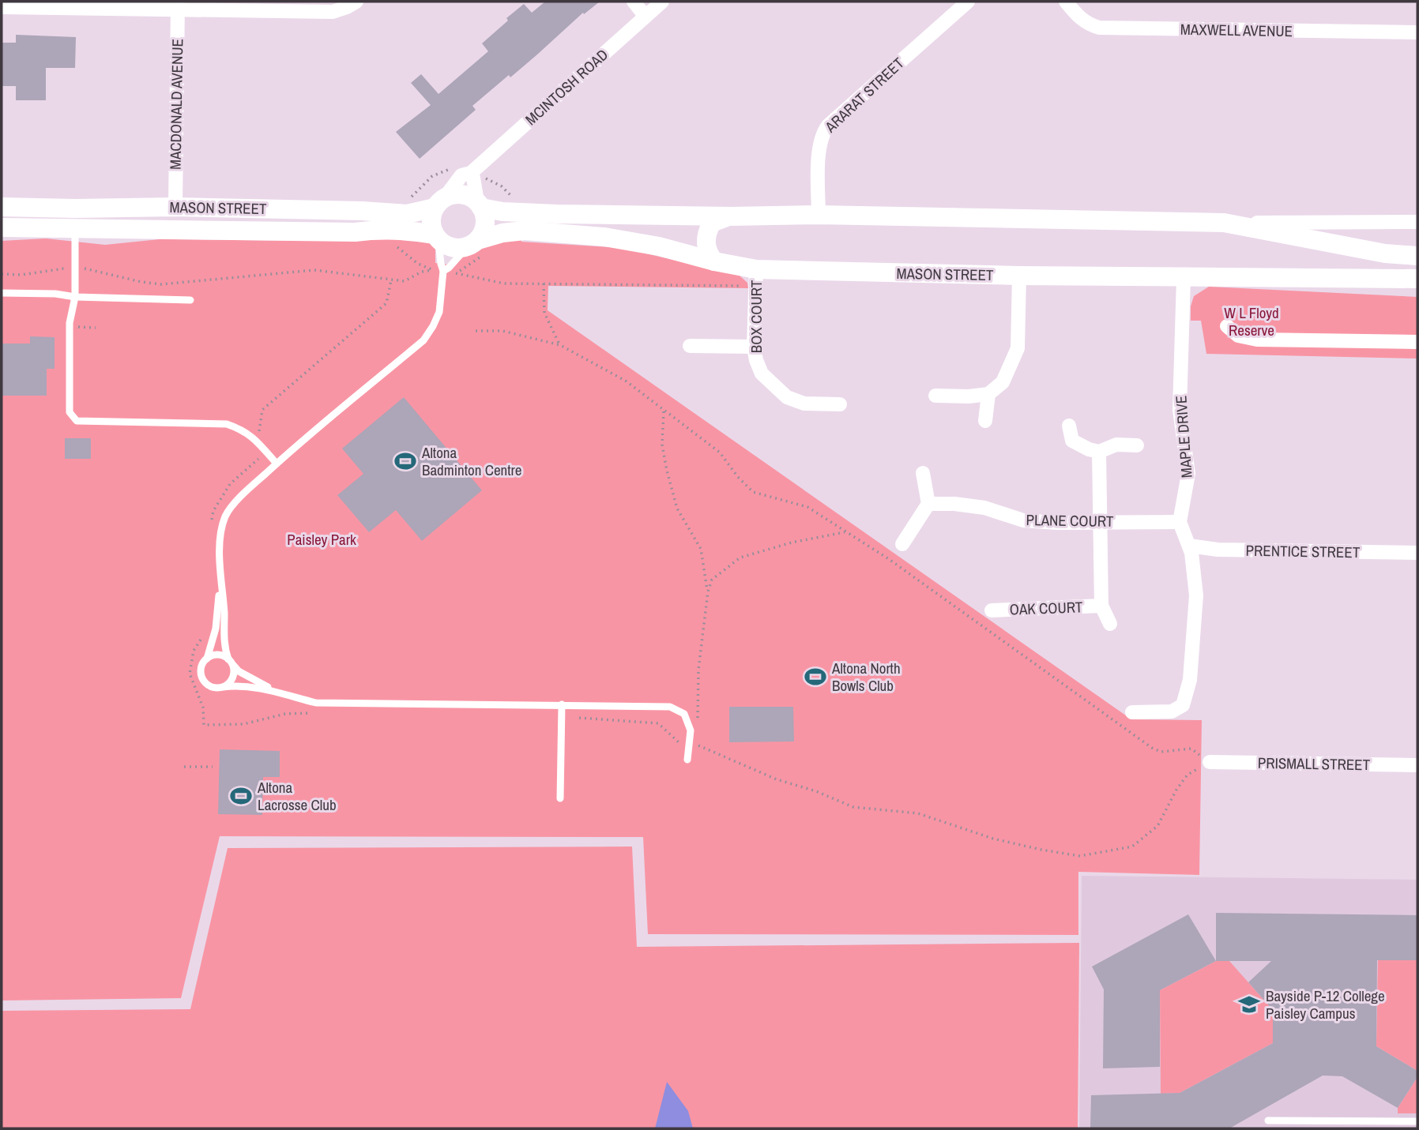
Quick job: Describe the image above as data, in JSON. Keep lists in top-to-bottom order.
{
  "streets": {
    "street": [
      "MAXWELL AVENUE",
      "MCINTOSH ROAD",
      "ARARAT STREET",
      "MACDONALD AVENUE",
      "MASON STREET",
      "BOX COURT",
      "MAPLE DRIVE",
      "PLANE COURT",
      "PRENTICE STREET",
      "OAK COURT",
      "PRISMALL STREET"
    ]
  },
  "crossings": [
    ["MCINTOSH ROAD", "MASON STREET"],
    ["MACDONALD AVENUE", "MASON STREET"],
    ["MASON STREET", "BOX COURT"],
    ["MASON STREET", "MAPLE DRIVE"],
    ["MAPLE DRIVE", "PLANE COURT"],
    ["PLANE COURT", "OAK COURT"]
  ],
  "parks": ["W L Floyd Reserve", "Paisley Park"],
  "places": {
    "sports": ["Altona Badminton Centre", "Altona North Bowls Club", "Altona Lacrosse Club"],
    "school or university": ["Bayside P-12 College Paisley Campus"]
  }
}
